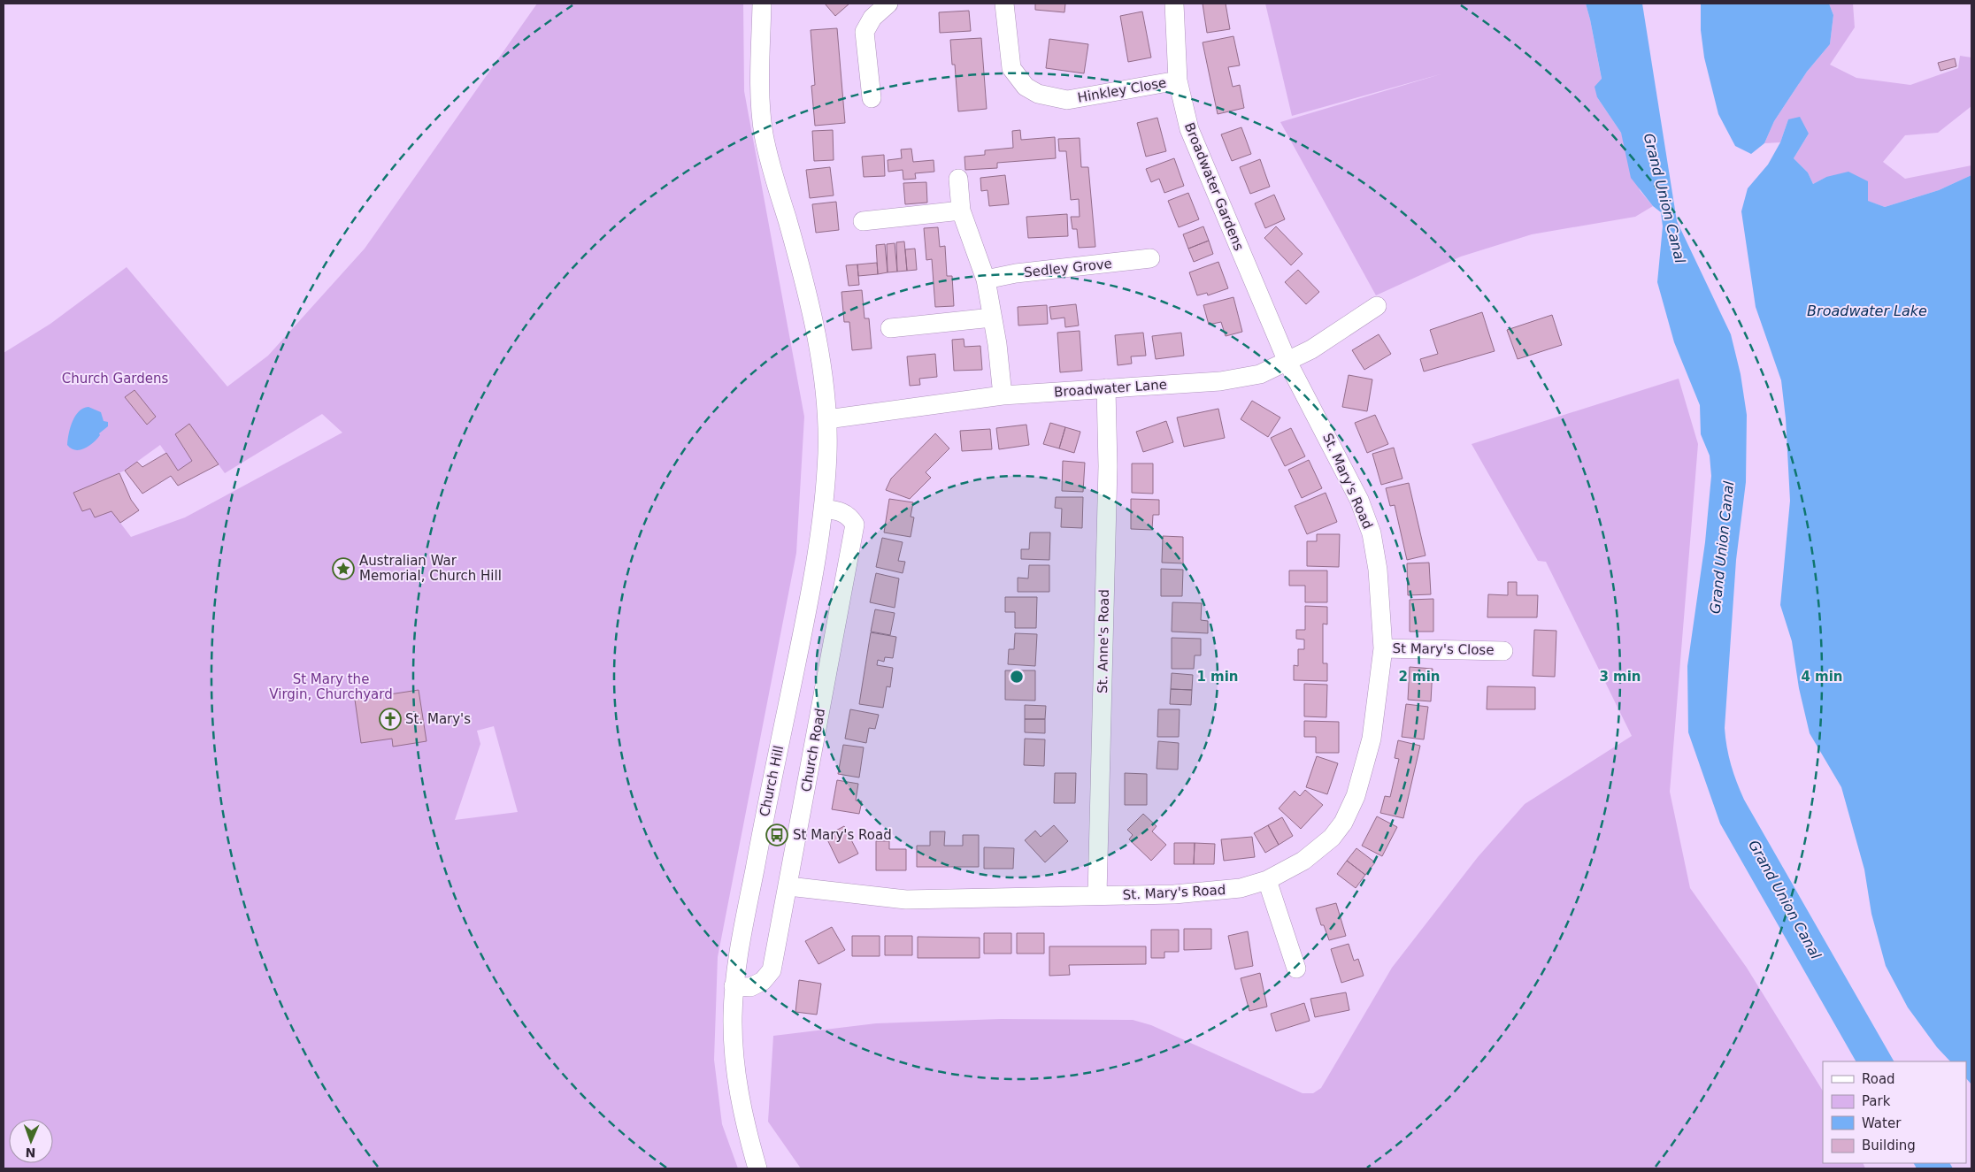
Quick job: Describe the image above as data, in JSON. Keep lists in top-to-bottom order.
{
  "streets": {
    "street": [
      "Hinkley Close",
      "Broadwater Gardens",
      "Sedley Grove",
      "Broadwater Lane",
      "St. Mary's Road",
      "St. Anne's Road",
      "St Mary's Close",
      "Church Road",
      "Church Hill"
    ]
  },
  "crossings": [
    ["Hinkley Close", "Broadwater Gardens"],
    ["Broadwater Gardens", "Broadwater Lane"],
    ["Broadwater Gardens", "St. Mary's Road"],
    ["Broadwater Lane", "St. Mary's Road"],
    ["Broadwater Lane", "St. Anne's Road"],
    ["Broadwater Lane", "Church Hill"],
    ["St. Mary's Road", "St. Anne's Road"],
    ["St. Mary's Road", "St Mary's Close"],
    ["St. Mary's Road", "Church Road"],
    ["Church Road", "Church Hill"]
  ],
  "water": ["Grand Union Canal", "Broadwater Lake"],
  "parks": ["Church Gardens", "St Mary the Virgin, Churchyard"],
  "places": {
    "place": ["Australian War Memorial, Church Hill"],
    "church": ["St. Mary's"],
    "bus stop": ["St Mary's Road"]
  },
  "legend": [
    "Road",
    "Park",
    "Water",
    "Building"
  ],
  "north": "bottom",
  "rings": [
    "1 min",
    "2 min",
    "3 min",
    "4 min"
  ]
}
